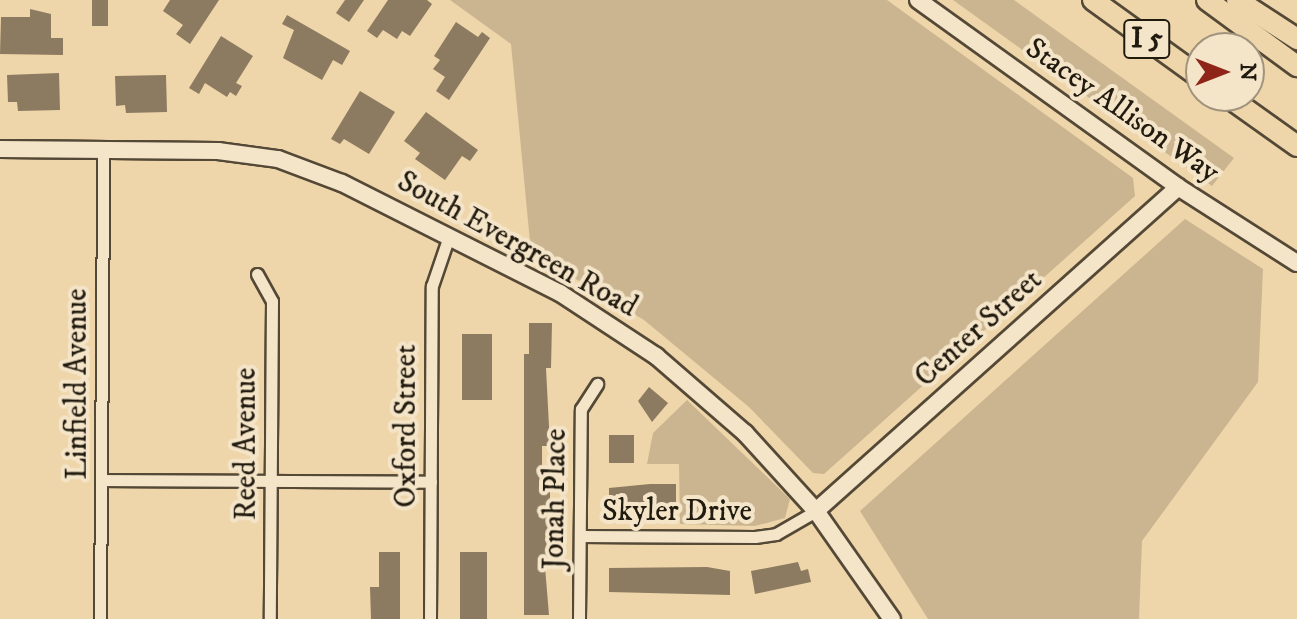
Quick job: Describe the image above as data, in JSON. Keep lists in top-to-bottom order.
{
  "streets": {
    "highway": ["I 5"],
    "main road": ["Stacey Allison Way", "South Evergreen Road", "Center Street"],
    "street": [
      "Linfield Avenue",
      "Oxford Street",
      "Reed Avenue",
      "Jonah Place",
      "Skyler Drive"
    ]
  },
  "crossings": [
    ["Stacey Allison Way", "Center Street"],
    ["South Evergreen Road", "Center Street"],
    ["South Evergreen Road", "Linfield Avenue"],
    ["South Evergreen Road", "Oxford Street"],
    ["South Evergreen Road", "Skyler Drive"],
    ["Center Street", "Skyler Drive"],
    ["Jonah Place", "Skyler Drive"]
  ],
  "north": "right"
}
